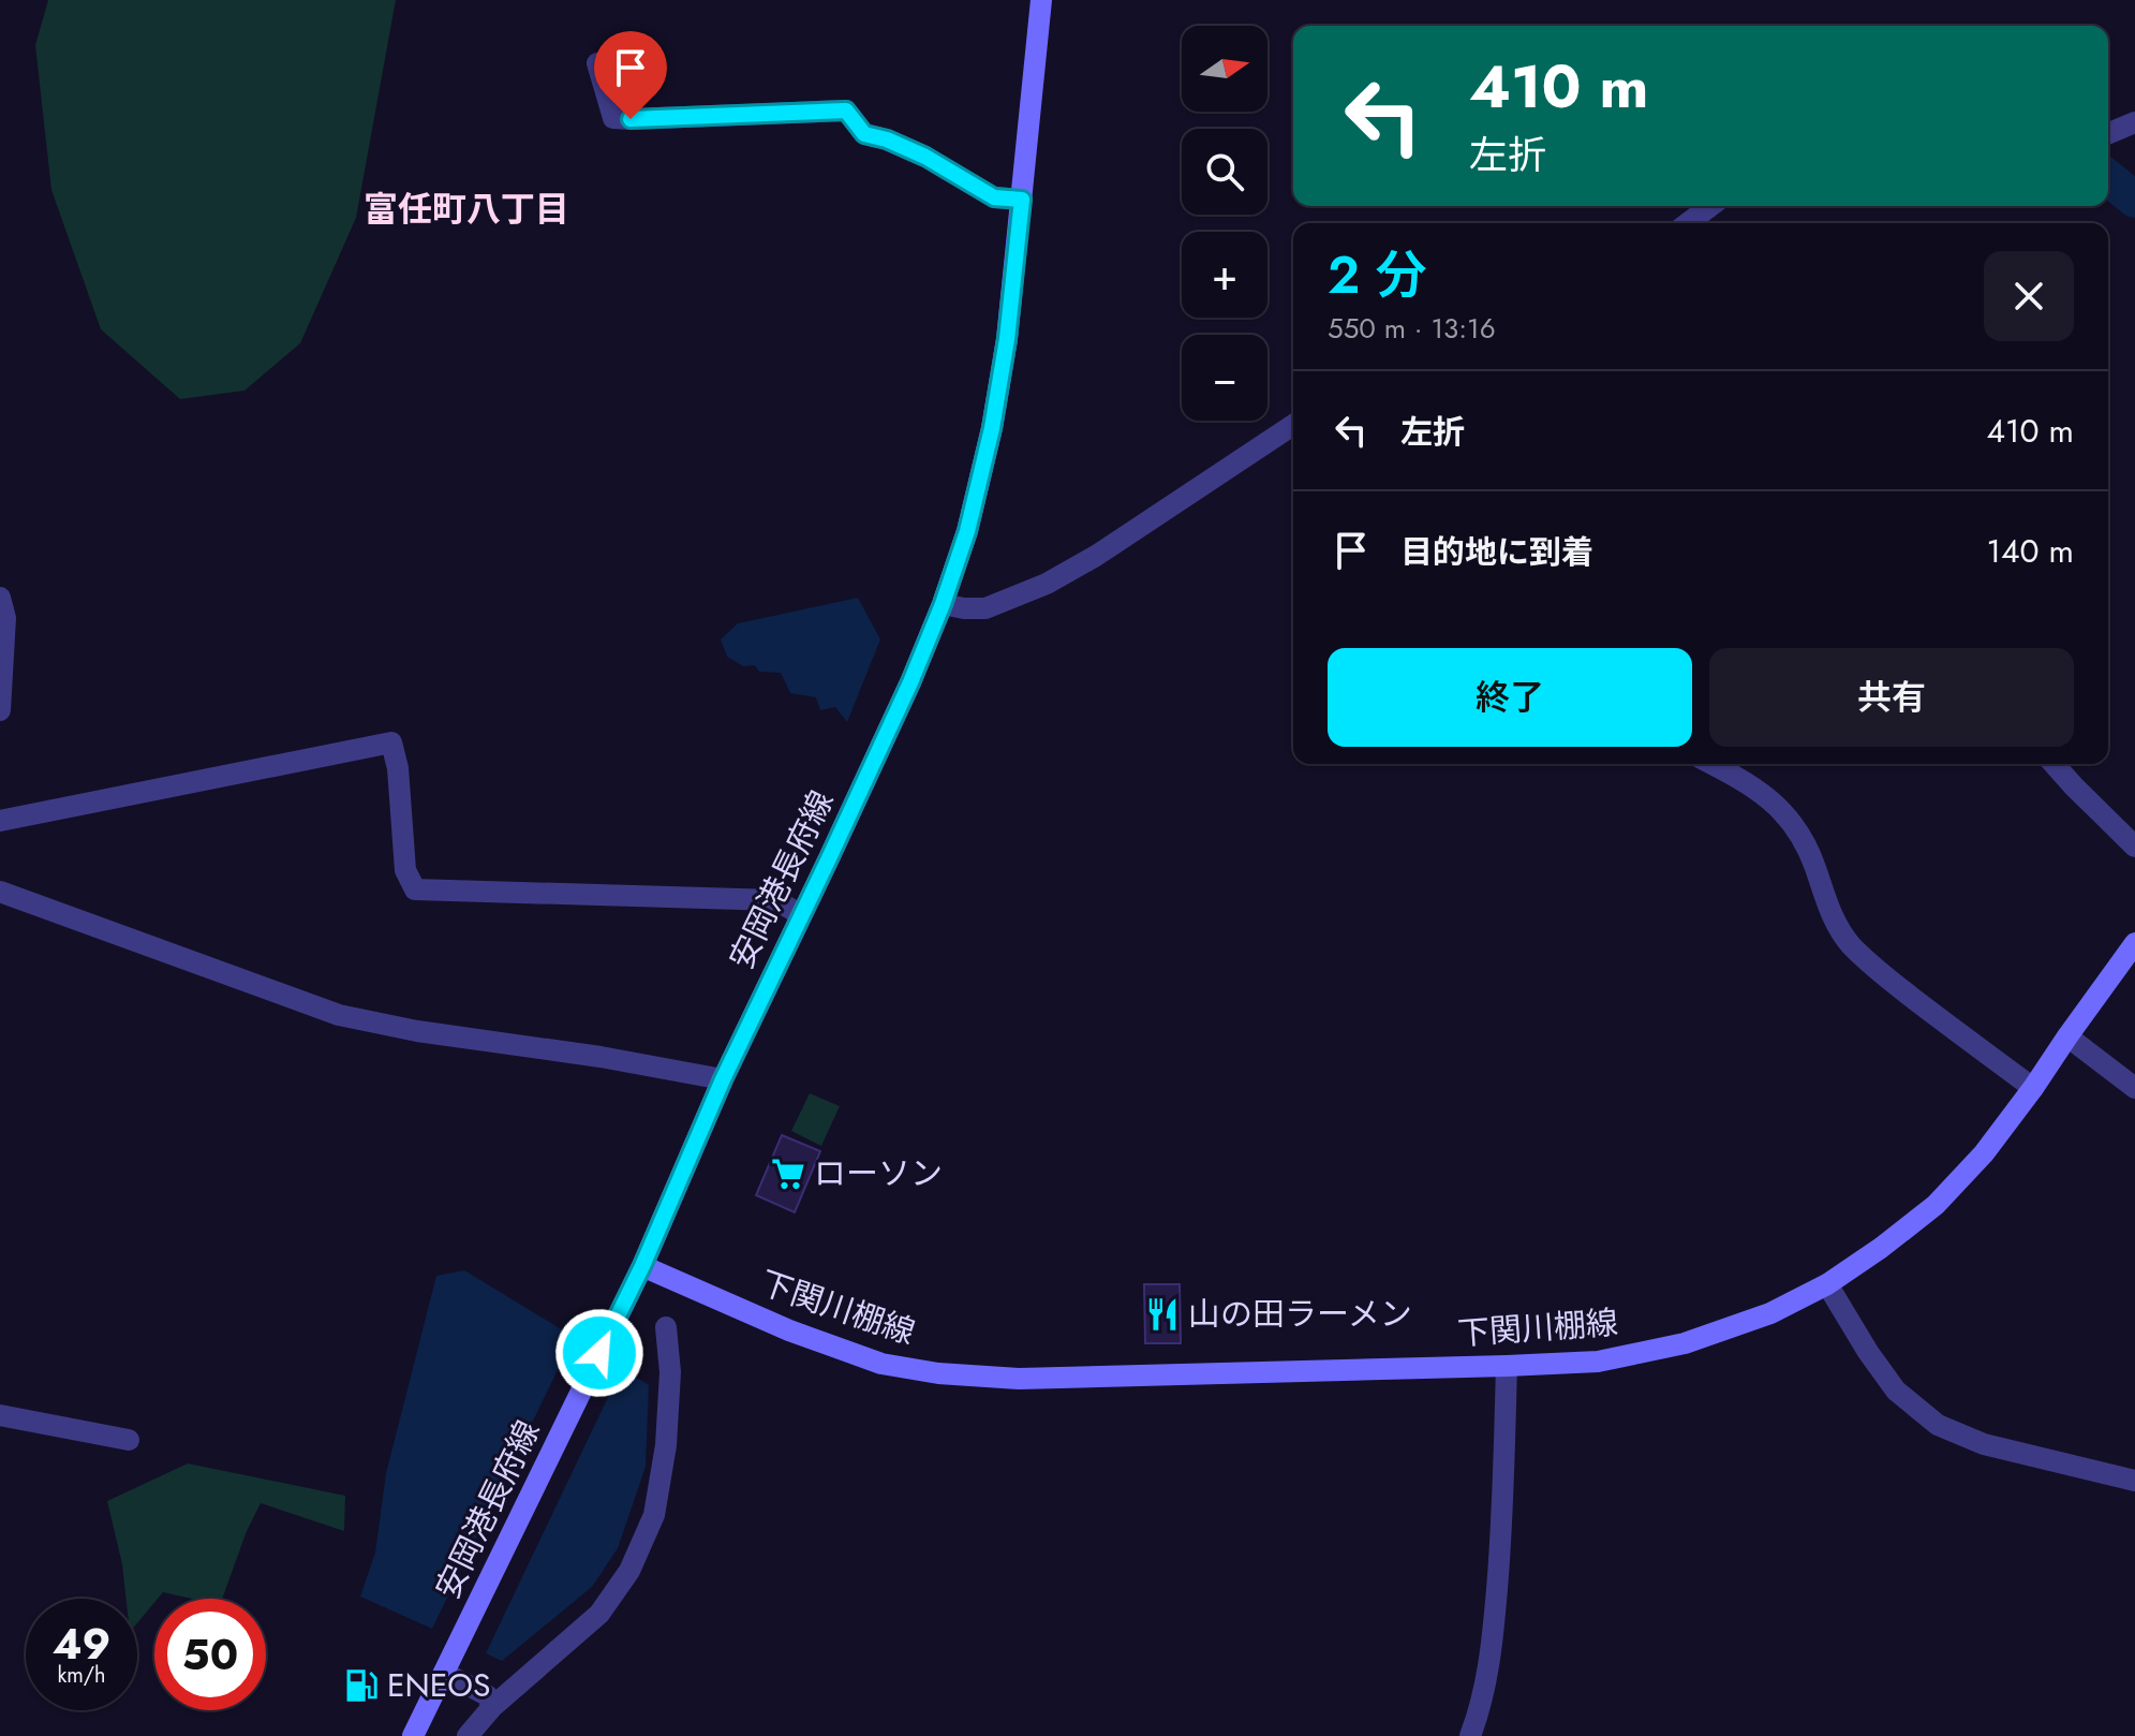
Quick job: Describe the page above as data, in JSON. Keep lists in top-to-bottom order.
{
  "streets": {
    "main road": ["安岡港長府線", "下関川棚線"]
  },
  "crossings": [
    ["安岡港長府線", "下関川棚線"]
  ],
  "districts": ["富任町八丁目"],
  "places": {
    "supermarket": ["ローソン"],
    "restaurant": ["山の田ラーメン"],
    "fuel station": ["ENEOS"]
  },
  "north": "right",
  "page": {
    "map_buttons": ["+", "−"],
    "turn": ["410 m", "左折"],
    "heading": ["2 分", "550 m · 13:16"],
    "list": [
      {
        "name": "左折",
        "value": "410 m"
      },
      {
        "name": "目的地に到着",
        "value": "140 m"
      }
    ],
    "buttons": ["終了", "共有"],
    "speed": "49 km/h",
    "limit": "50"
  }
}
